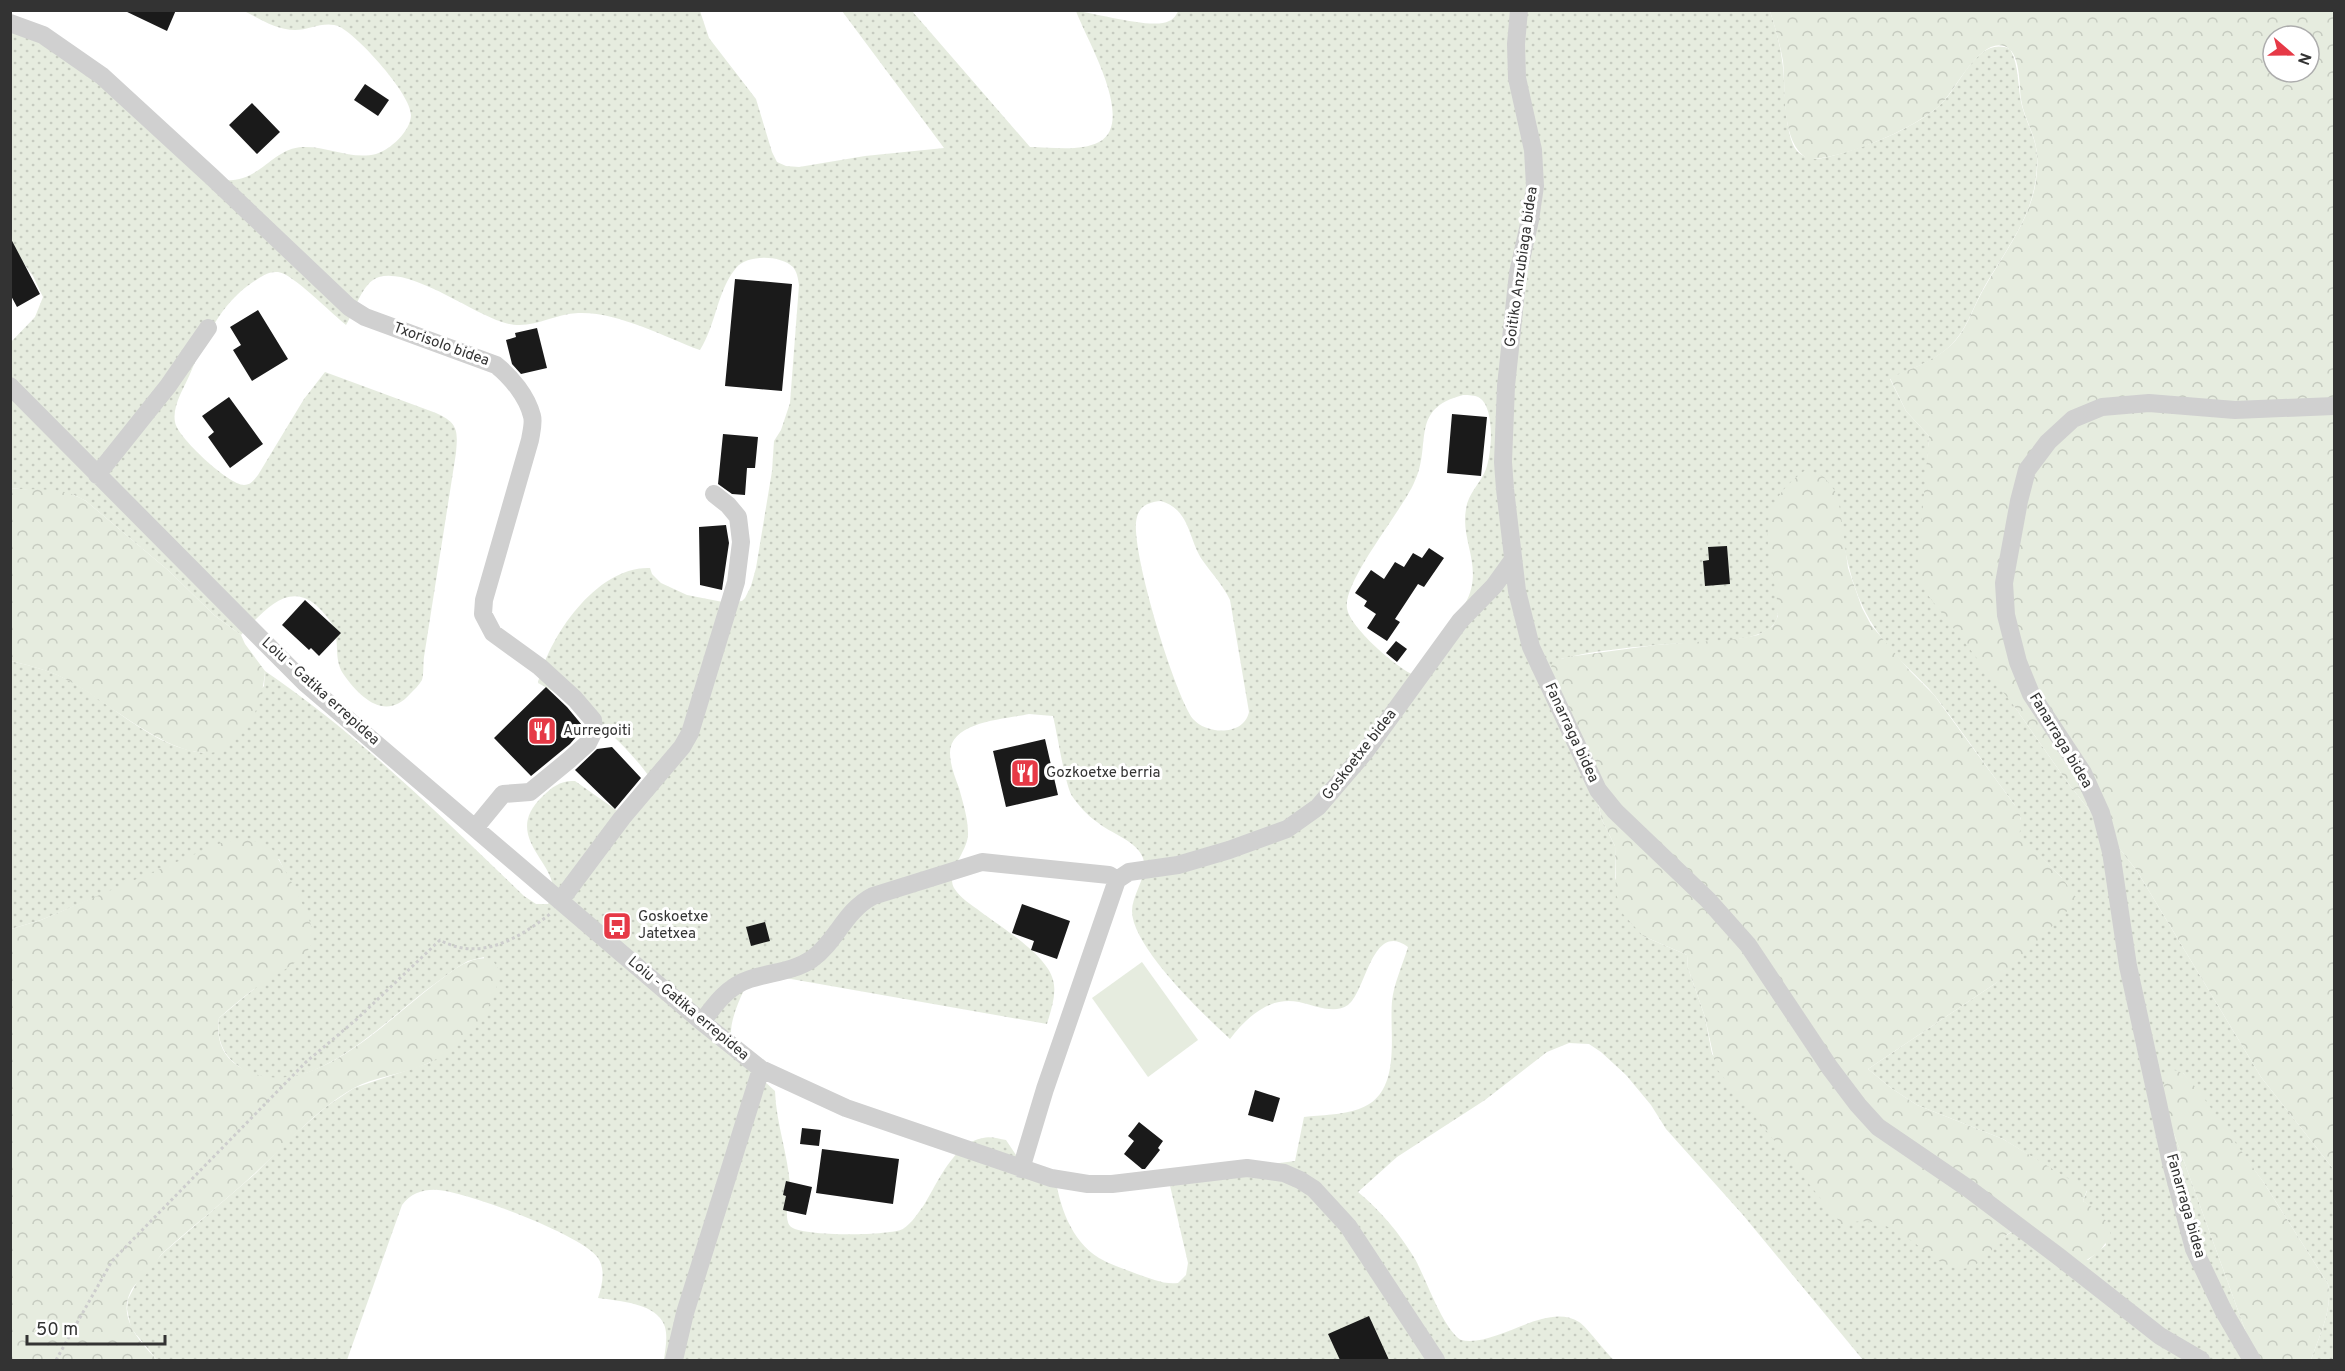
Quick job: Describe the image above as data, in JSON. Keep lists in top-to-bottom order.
{
  "streets": {
    "street": [
      "Goitiko Anzubiaga bidea",
      "Txorisolo bidea",
      "Loiu - Gatika errepidea",
      "Fanarraga bidea",
      "Goskoetxe bidea"
    ]
  },
  "crossings": [
    ["Goitiko Anzubiaga bidea", "Fanarraga bidea"],
    ["Goitiko Anzubiaga bidea", "Goskoetxe bidea"],
    ["Txorisolo bidea", "Loiu - Gatika errepidea"],
    ["Fanarraga bidea", "Goskoetxe bidea"]
  ],
  "places": {
    "restaurant": ["Aurregoiti", "Gozkoetxe berria"],
    "bus stop": ["Goskoetxe Jatetxea"]
  },
  "scale_bar": "50 m",
  "north": "right"
}
